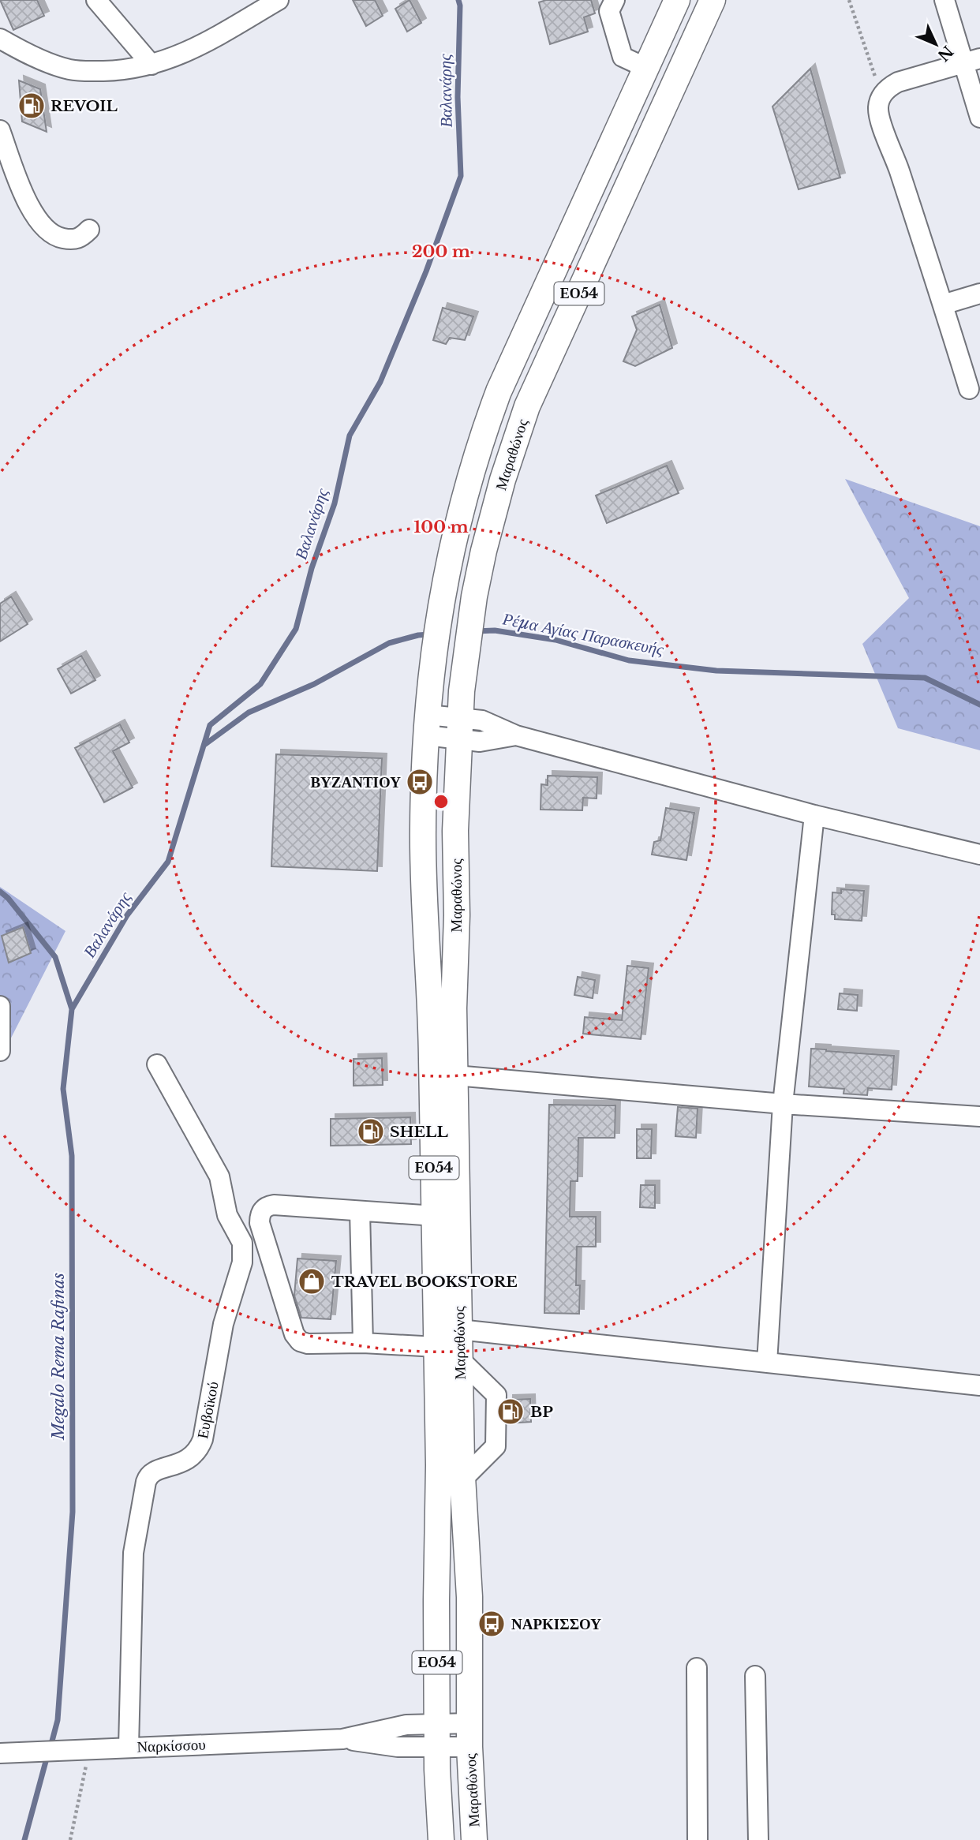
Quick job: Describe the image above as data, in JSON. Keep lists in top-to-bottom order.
{
  "streets": {
    "main road": ["ΕΟ54", "Μαραθώνος"],
    "street": ["Ευβοϊκού", "Ναρκίσσου"]
  },
  "crossings": [
    ["Μαραθώνος", "Ναρκίσσου"],
    ["Ευβοϊκού", "Ναρκίσσου"]
  ],
  "water": ["Βαλανάρης", "Ρέμα Αγίας Παρασκευής", "Megalo Rema Rafinas"],
  "places": {
    "fuel station": ["REVOIL", "SHELL", "BP"],
    "bus stop": ["ΒΥΖΑΝΤΙΟΥ", "ΝΑΡΚΙΣΣΟΥ"],
    "shop": ["TRAVEL BOOKSTORE"]
  },
  "north": "bottom right",
  "rings": ["200 m", "100 m"]
}
